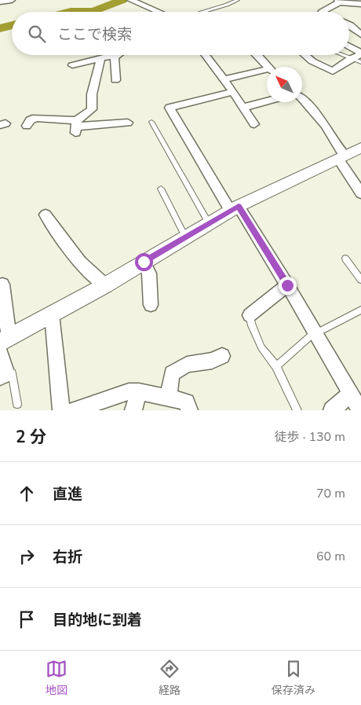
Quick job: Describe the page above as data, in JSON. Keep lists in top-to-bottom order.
{
  "north": "top left",
  "page": {
    "search": "ここで検索",
    "heading": ["2 分", "徒歩 · 130 m"],
    "list": [
      ["直進", "70 m"],
      ["右折", "60 m"],
      "目的地に到着"
    ],
    "nav": ["地図", "経路", "保存済み"]
  }
}
